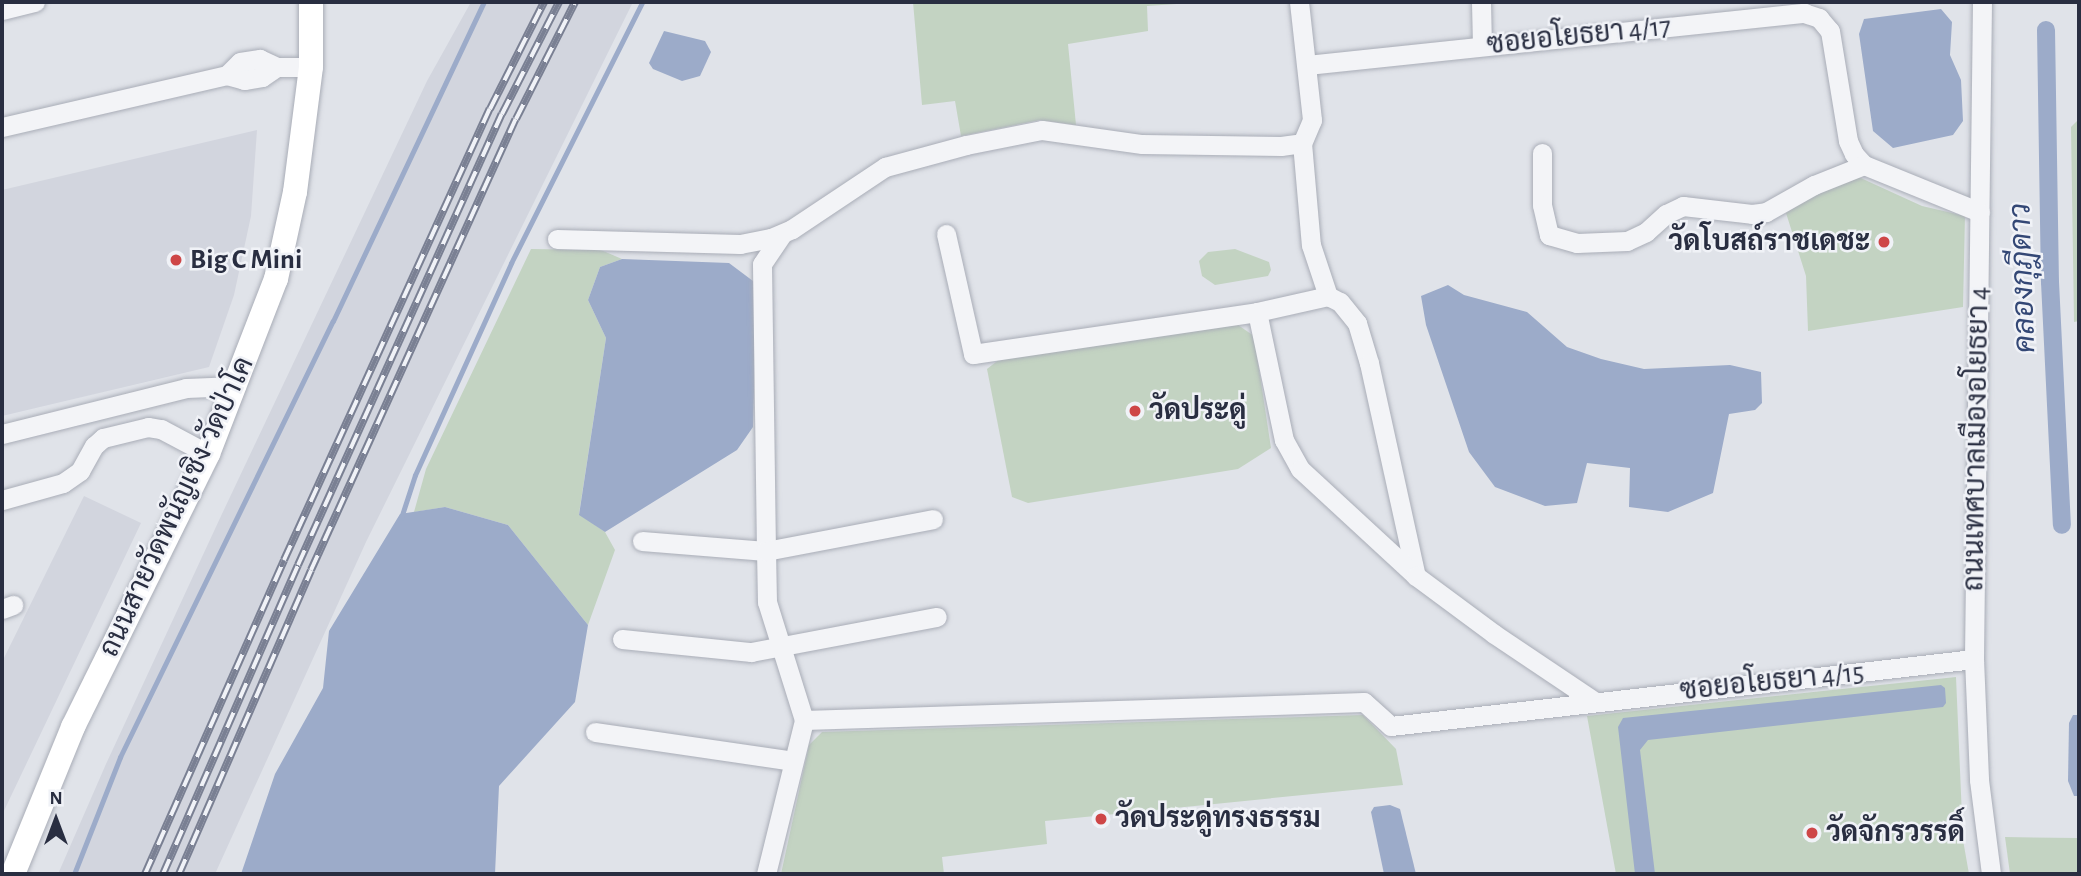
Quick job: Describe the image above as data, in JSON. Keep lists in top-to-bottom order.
{
  "streets": {
    "main road": ["ถนนสายวัดพนัญเชิง-วัดป่าโค"],
    "street": ["ซอยอโยธยา 4/17", "ถนนเทศบาลเมืองอโยธยา 4", "ซอยอโยธยา 4/15"]
  },
  "crossings": [
    ["ถนนเทศบาลเมืองอโยธยา 4", "ซอยอโยธยา 4/15"]
  ],
  "water": ["คลองกุฎีดาว"],
  "places": [
    "วัดโบสถ์ราชเดชะ",
    "Big C Mini",
    "วัดประดู่",
    "วัดประดู่ทรงธรรม",
    "วัดจักรวรรดิ์"
  ],
  "north": "top"
}
